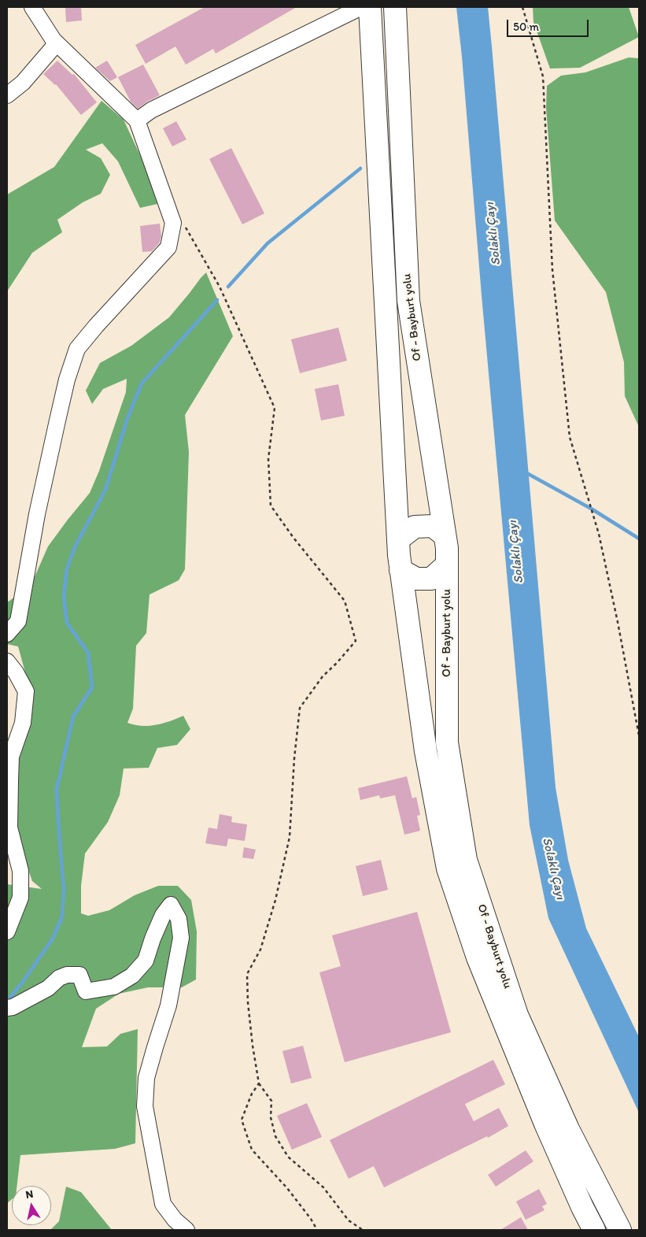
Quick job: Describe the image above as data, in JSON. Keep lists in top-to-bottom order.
{
  "streets": {
    "highway": ["Of - Bayburt yolu"]
  },
  "water": ["Solaklı Çayı"],
  "scale_bar": "50 m",
  "north": "top"
}
